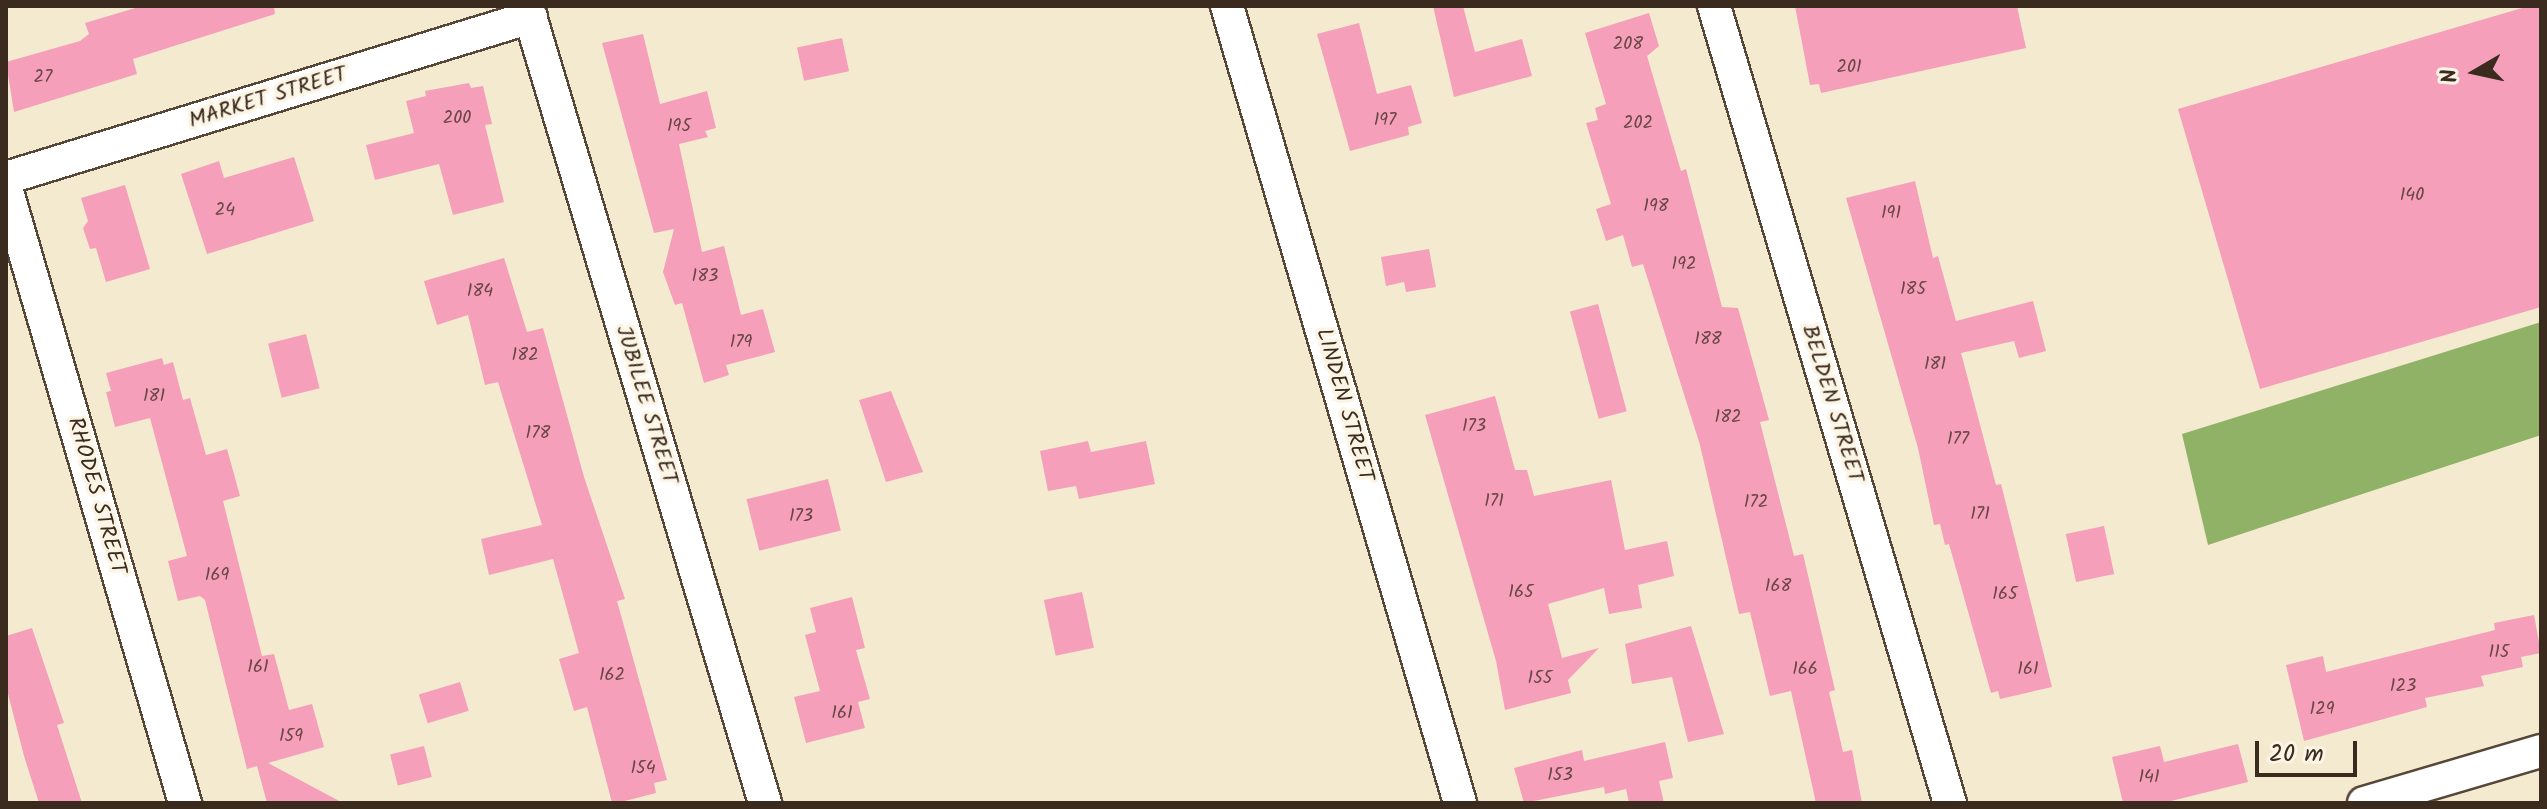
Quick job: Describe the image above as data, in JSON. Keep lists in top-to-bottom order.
{
  "streets": {
    "street": [
      "MARKET STREET",
      "BELDEN STREET",
      "JUBILEE STREET",
      "LINDEN STREET",
      "RHODES STREET"
    ]
  },
  "crossings": [
    ["MARKET STREET", "JUBILEE STREET"]
  ],
  "house_numbers": [
    "208",
    "201",
    "27",
    "200",
    "197",
    "202",
    "195",
    "140",
    "198",
    "24",
    "191",
    "192",
    "183",
    "185",
    "184",
    "188",
    "179",
    "182",
    "181",
    "181",
    "182",
    "173",
    "178",
    "177",
    "171",
    "172",
    "171",
    "173",
    "169",
    "168",
    "165",
    "165",
    "115",
    "161",
    "166",
    "161",
    "162",
    "155",
    "123",
    "129",
    "161",
    "159",
    "154",
    "153",
    "141"
  ],
  "scale_bar": "20 m",
  "north": "left"
}
